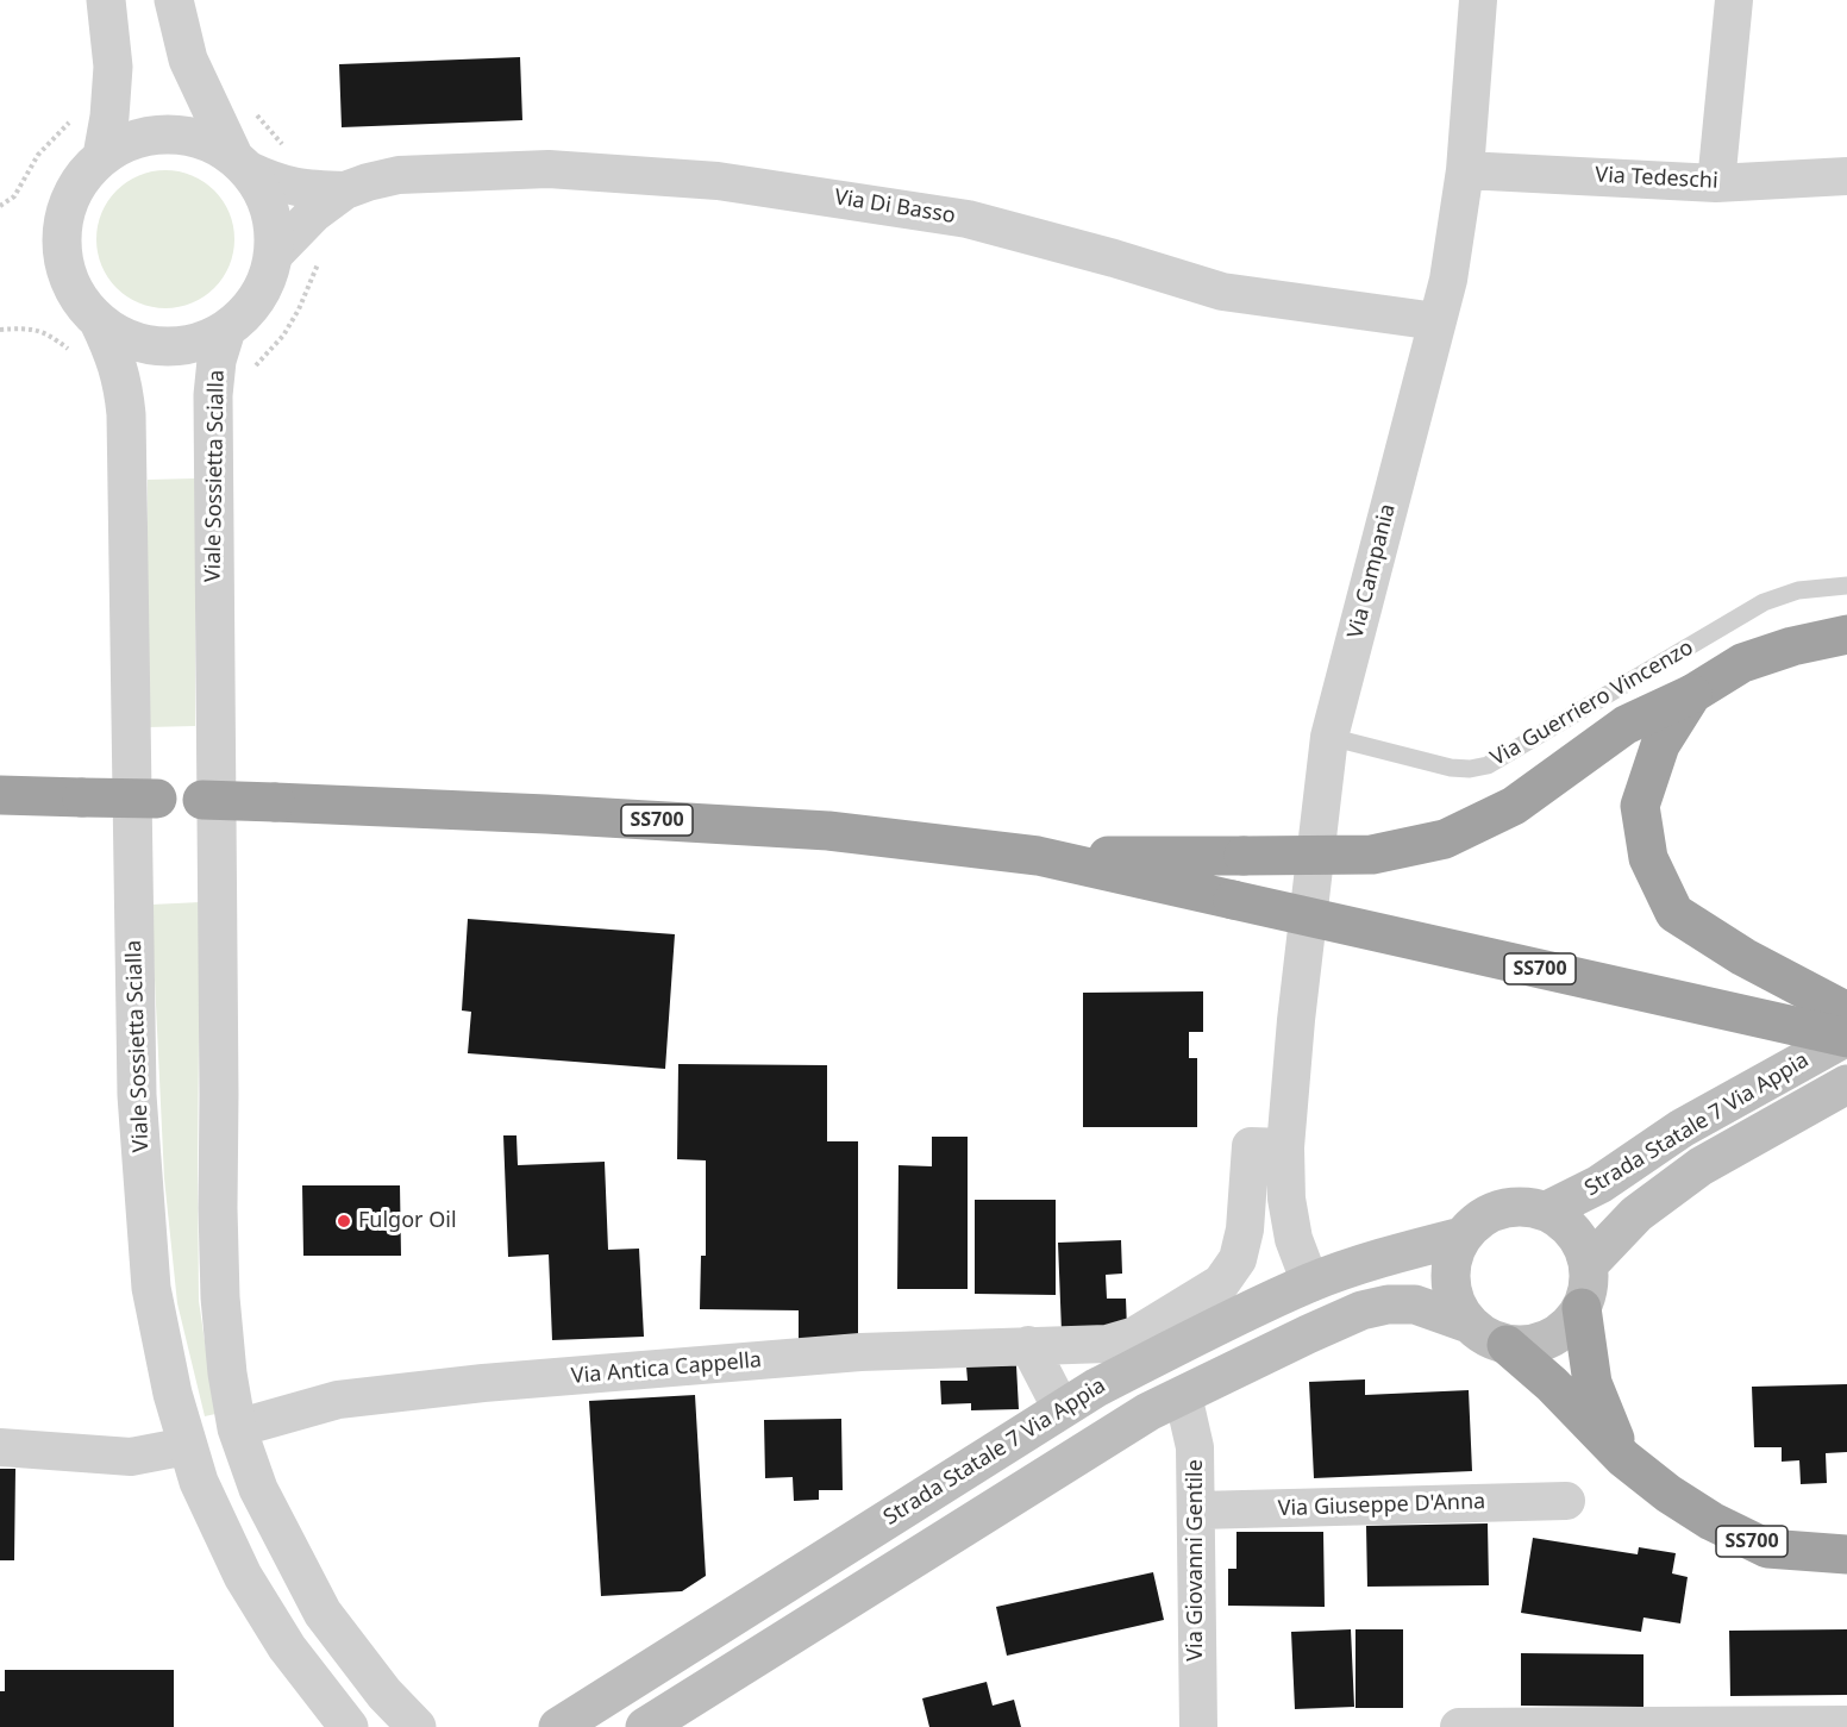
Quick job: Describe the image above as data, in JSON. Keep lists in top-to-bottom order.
{
  "streets": {
    "highway": ["SS700"],
    "main road": ["Strada Statale 7 Via Appia"],
    "street": [
      "Via Tedeschi",
      "Via Di Basso",
      "Viale Sossietta Scialla",
      "Via Campania",
      "Via Antica Cappella",
      "Via Giuseppe D'Anna",
      "Via Giovanni Gentile"
    ],
    "lane": ["Via Guerriero Vincenzo"]
  },
  "crossings": [
    ["Via Tedeschi", "Via Campania"],
    ["Via Di Basso", "Viale Sossietta Scialla"],
    ["Via Di Basso", "Via Campania"],
    ["Viale Sossietta Scialla", "Via Antica Cappella"],
    ["Via Campania", "Via Guerriero Vincenzo"],
    ["Via Campania", "Strada Statale 7 Via Appia"],
    ["SS700", "Strada Statale 7 Via Appia"],
    ["Via Giuseppe D'Anna", "Via Giovanni Gentile"]
  ],
  "places": ["Fulgor Oil"]
}
